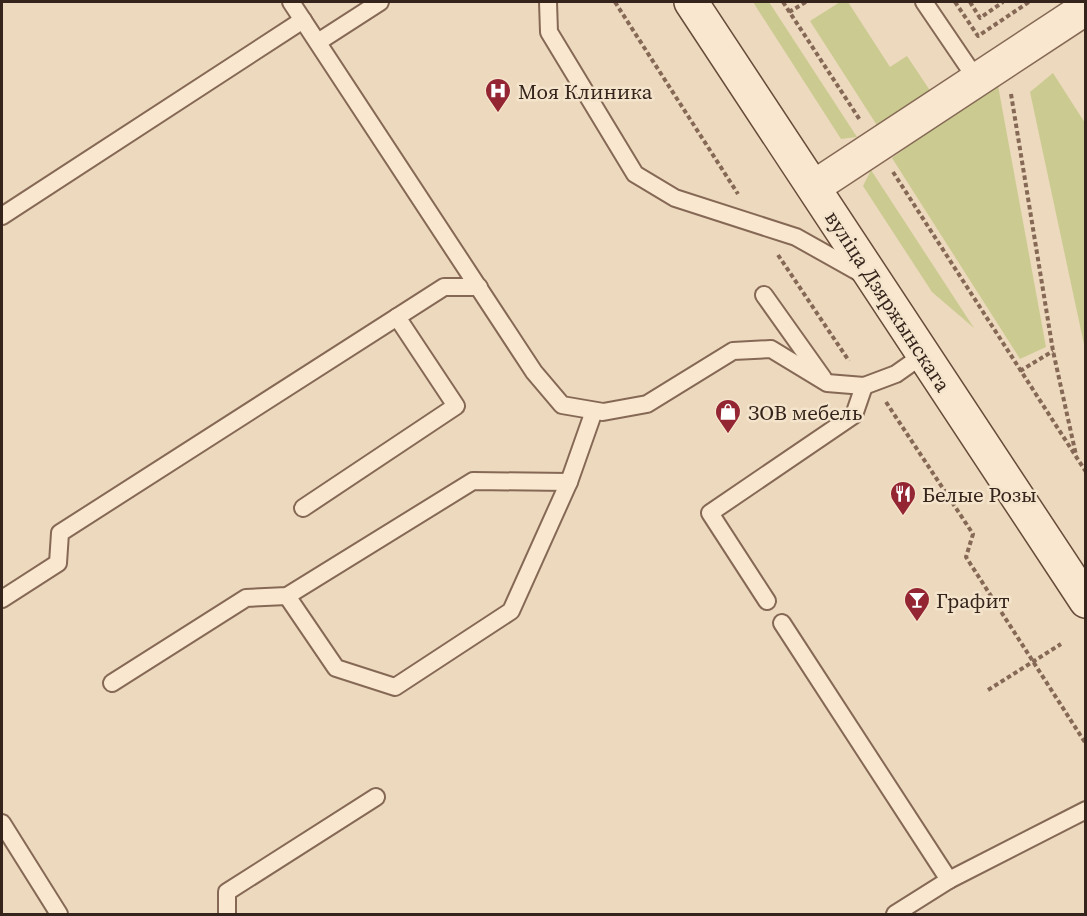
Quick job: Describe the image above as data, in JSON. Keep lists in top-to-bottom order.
{
  "streets": {
    "main road": ["вуліца Дзяржынскага"]
  },
  "places": {
    "hospital": ["Моя Клиника"],
    "shop": ["ЗОВ мебель"],
    "restaurant": ["Белые Розы"],
    "bar": ["Графит"]
  }
}
